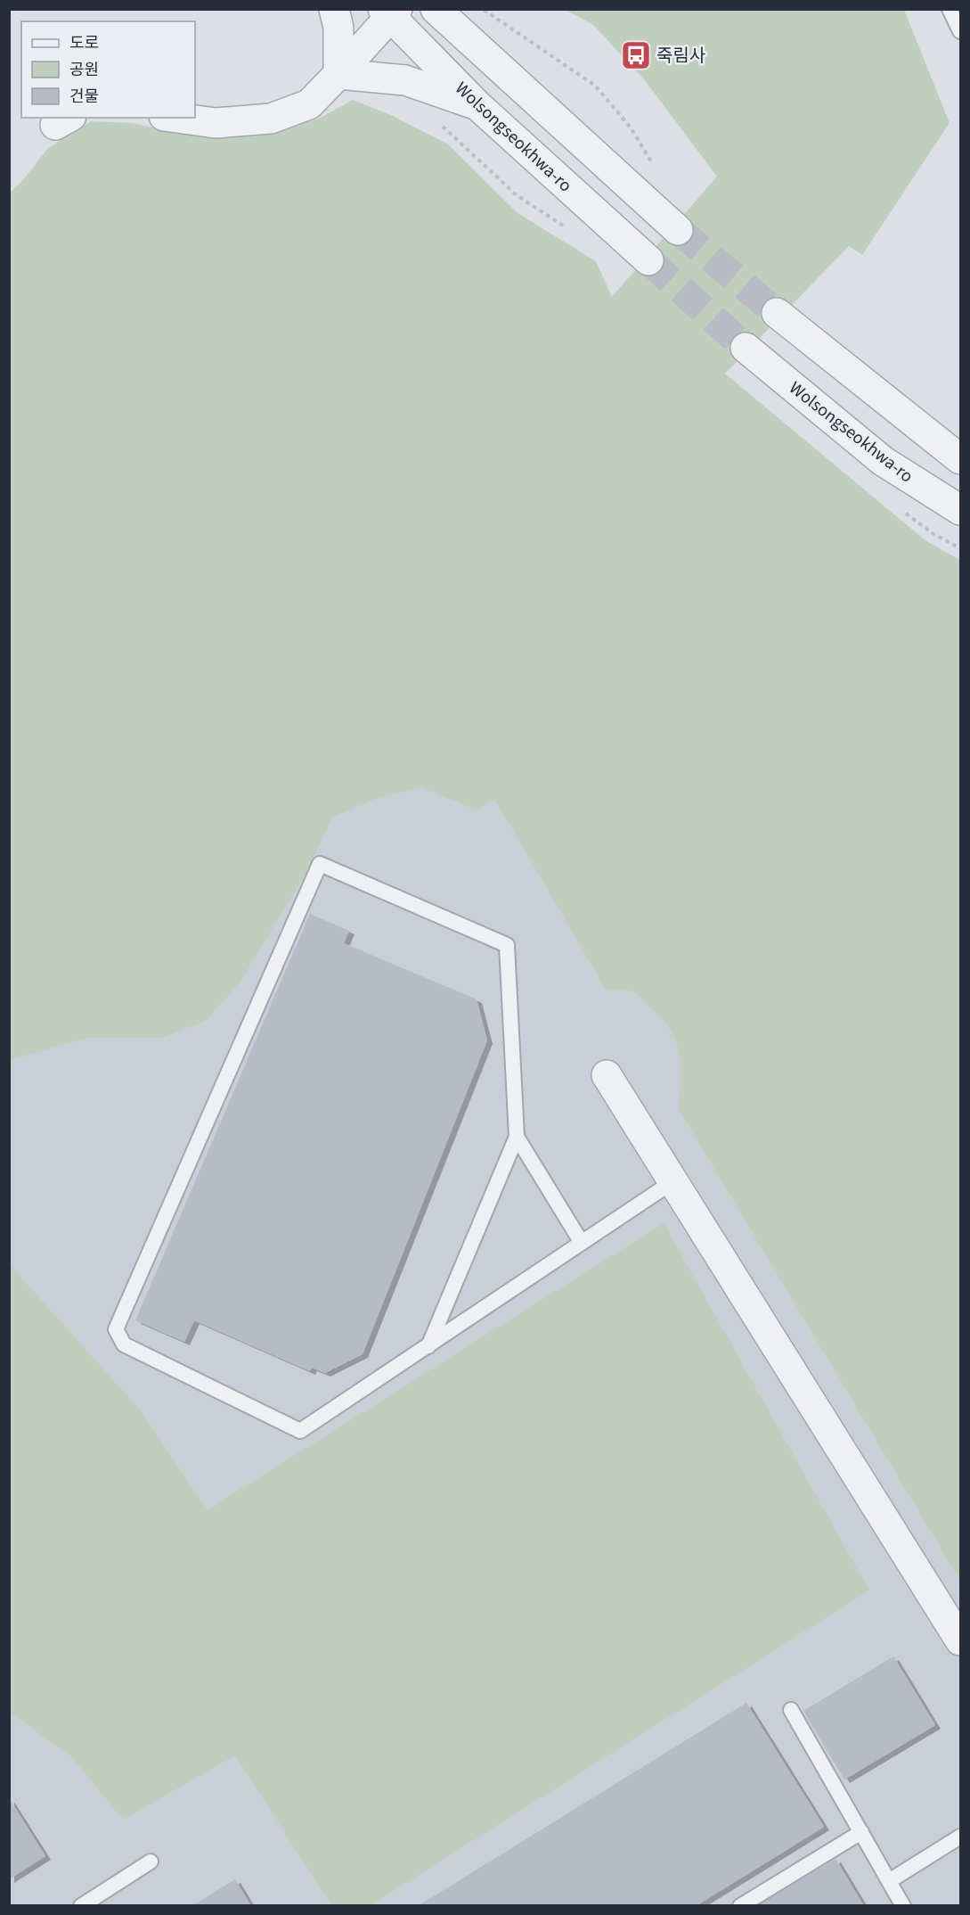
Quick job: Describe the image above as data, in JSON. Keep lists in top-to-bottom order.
{
  "streets": {
    "street": ["Wolsongseokhwa-ro"]
  },
  "places": {
    "bus stop": ["죽림사"]
  },
  "legend": ["도로", "공원", "건물"]
}
